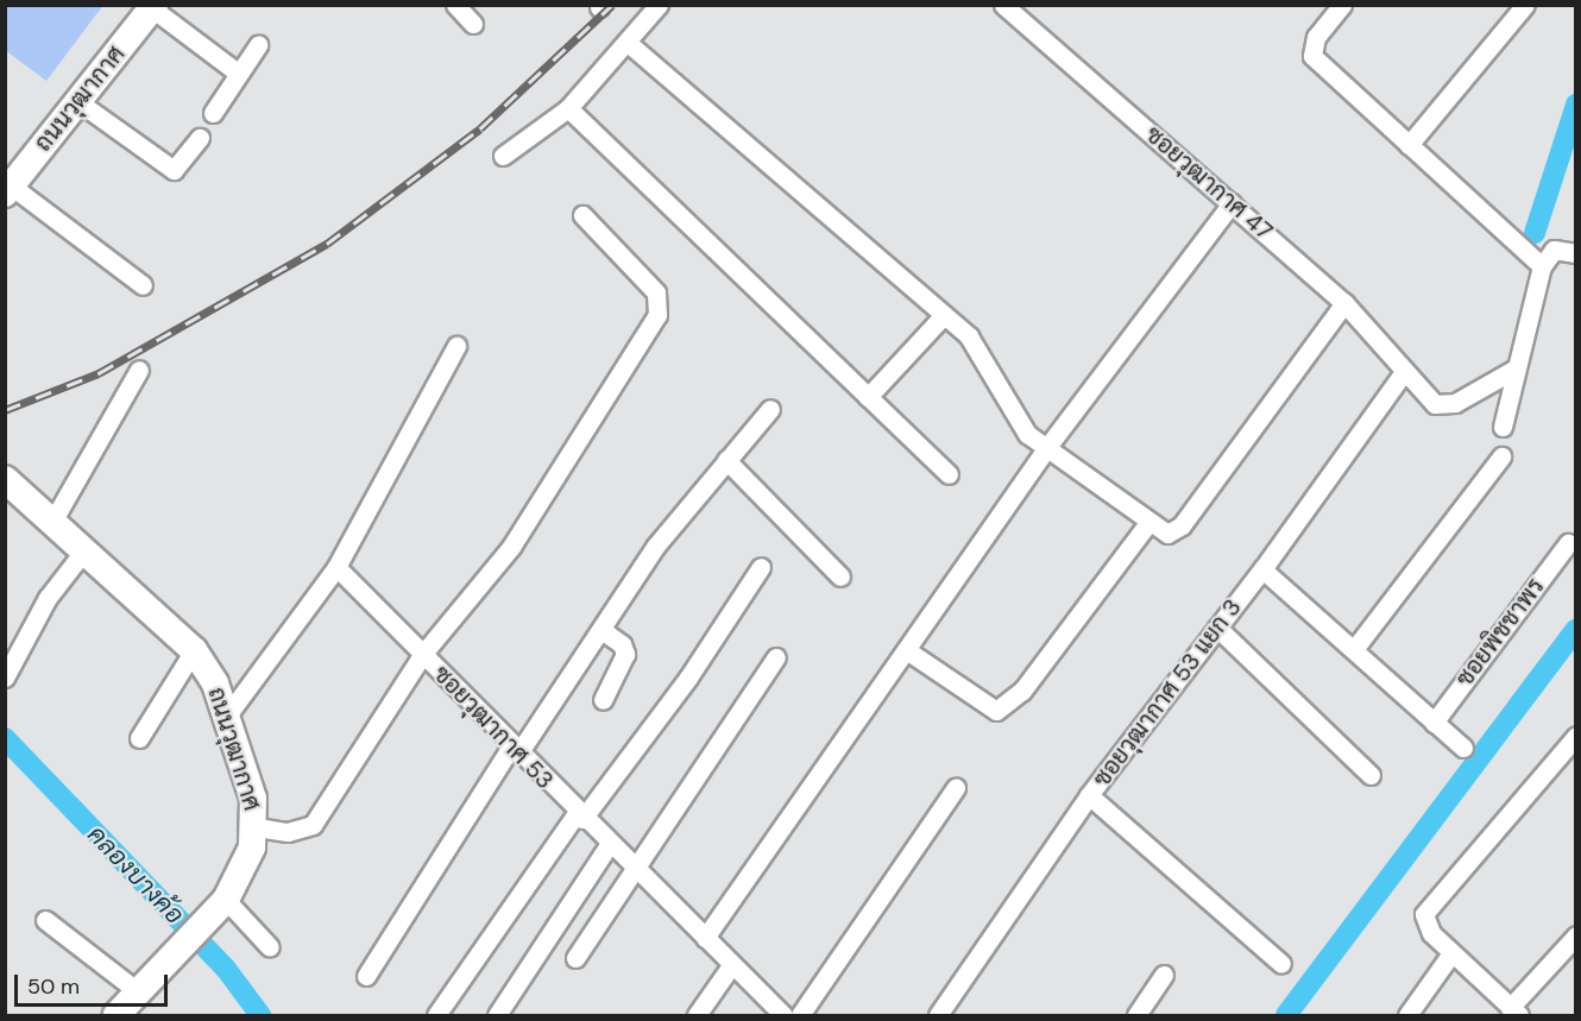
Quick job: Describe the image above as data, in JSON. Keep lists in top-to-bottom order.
{
  "streets": {
    "main road": ["ถนนวุฒากาศ"],
    "street": [
      "ซอยวุฒากาศ 47",
      "ซอยพิชชาพร",
      "ซอยวุฒากาศ 53 แยก 3",
      "ซอยวุฒากาศ 53"
    ]
  },
  "crossings": [
    ["ซอยวุฒากาศ 47", "ซอยวุฒากาศ 53 แยก 3"]
  ],
  "water": ["คลองบางค้อ"],
  "scale_bar": "50 m"
}
